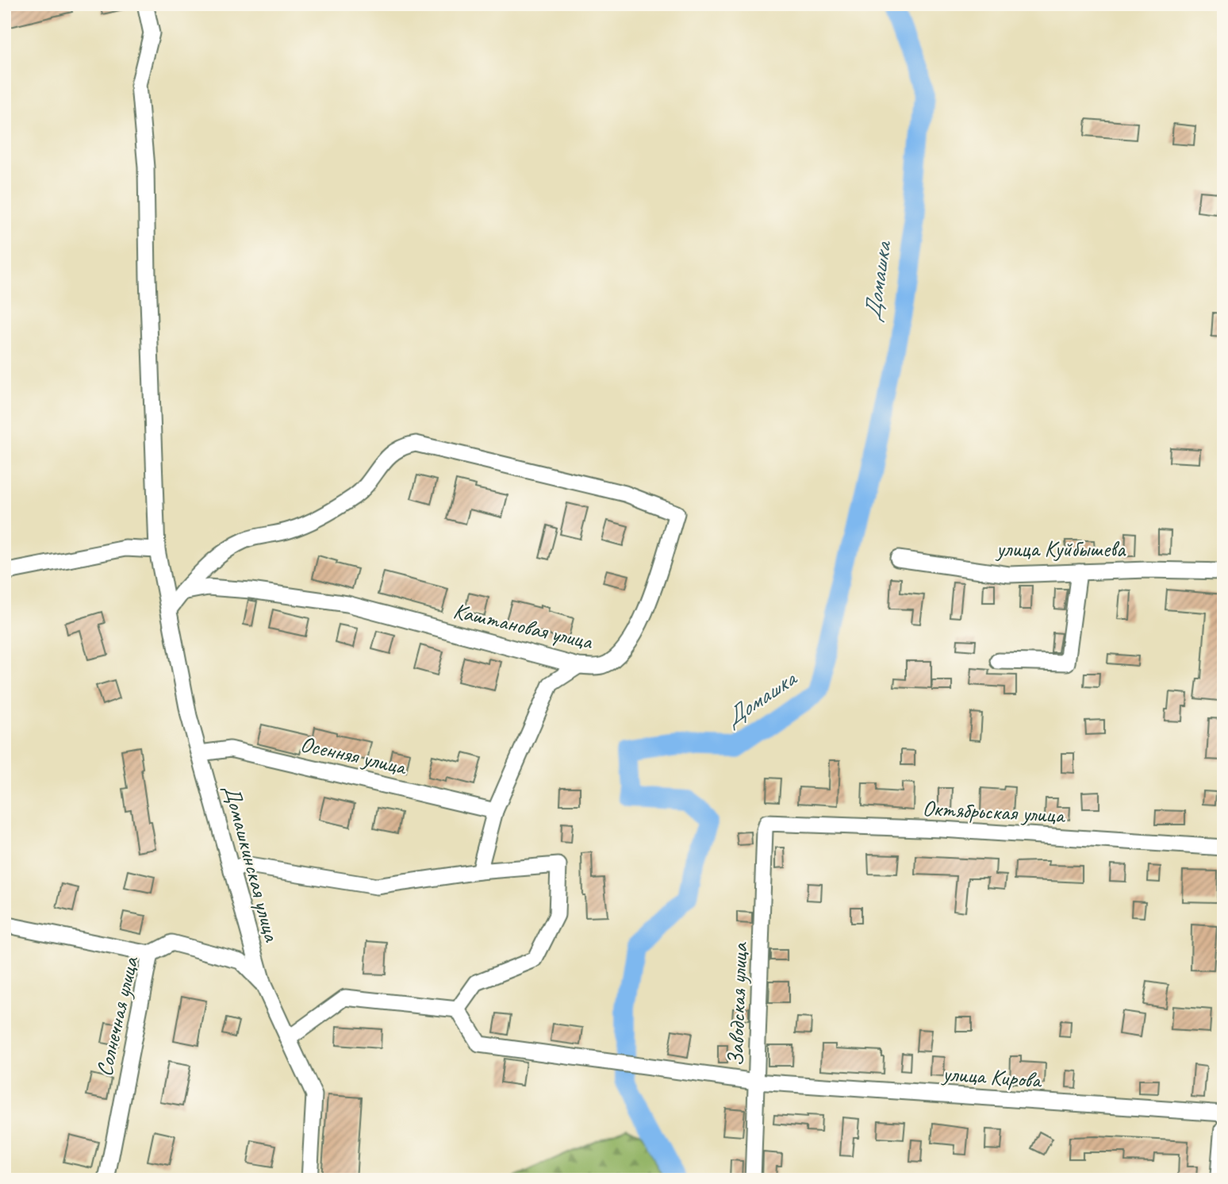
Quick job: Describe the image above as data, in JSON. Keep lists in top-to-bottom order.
{
  "streets": {
    "street": [
      "улица Куйбышева",
      "Каштановая улица",
      "Осенняя улица",
      "Октябрьская улица",
      "Домашкинская улица",
      "Заводская улица",
      "Солнечная улица",
      "улица Кирова"
    ]
  },
  "crossings": [
    ["Осенняя улица", "Домашкинская улица"],
    ["Октябрьская улица", "Заводская улица"],
    ["Домашкинская улица", "Солнечная улица"],
    ["Заводская улица", "улица Кирова"]
  ],
  "water": ["Домашка"]
}
